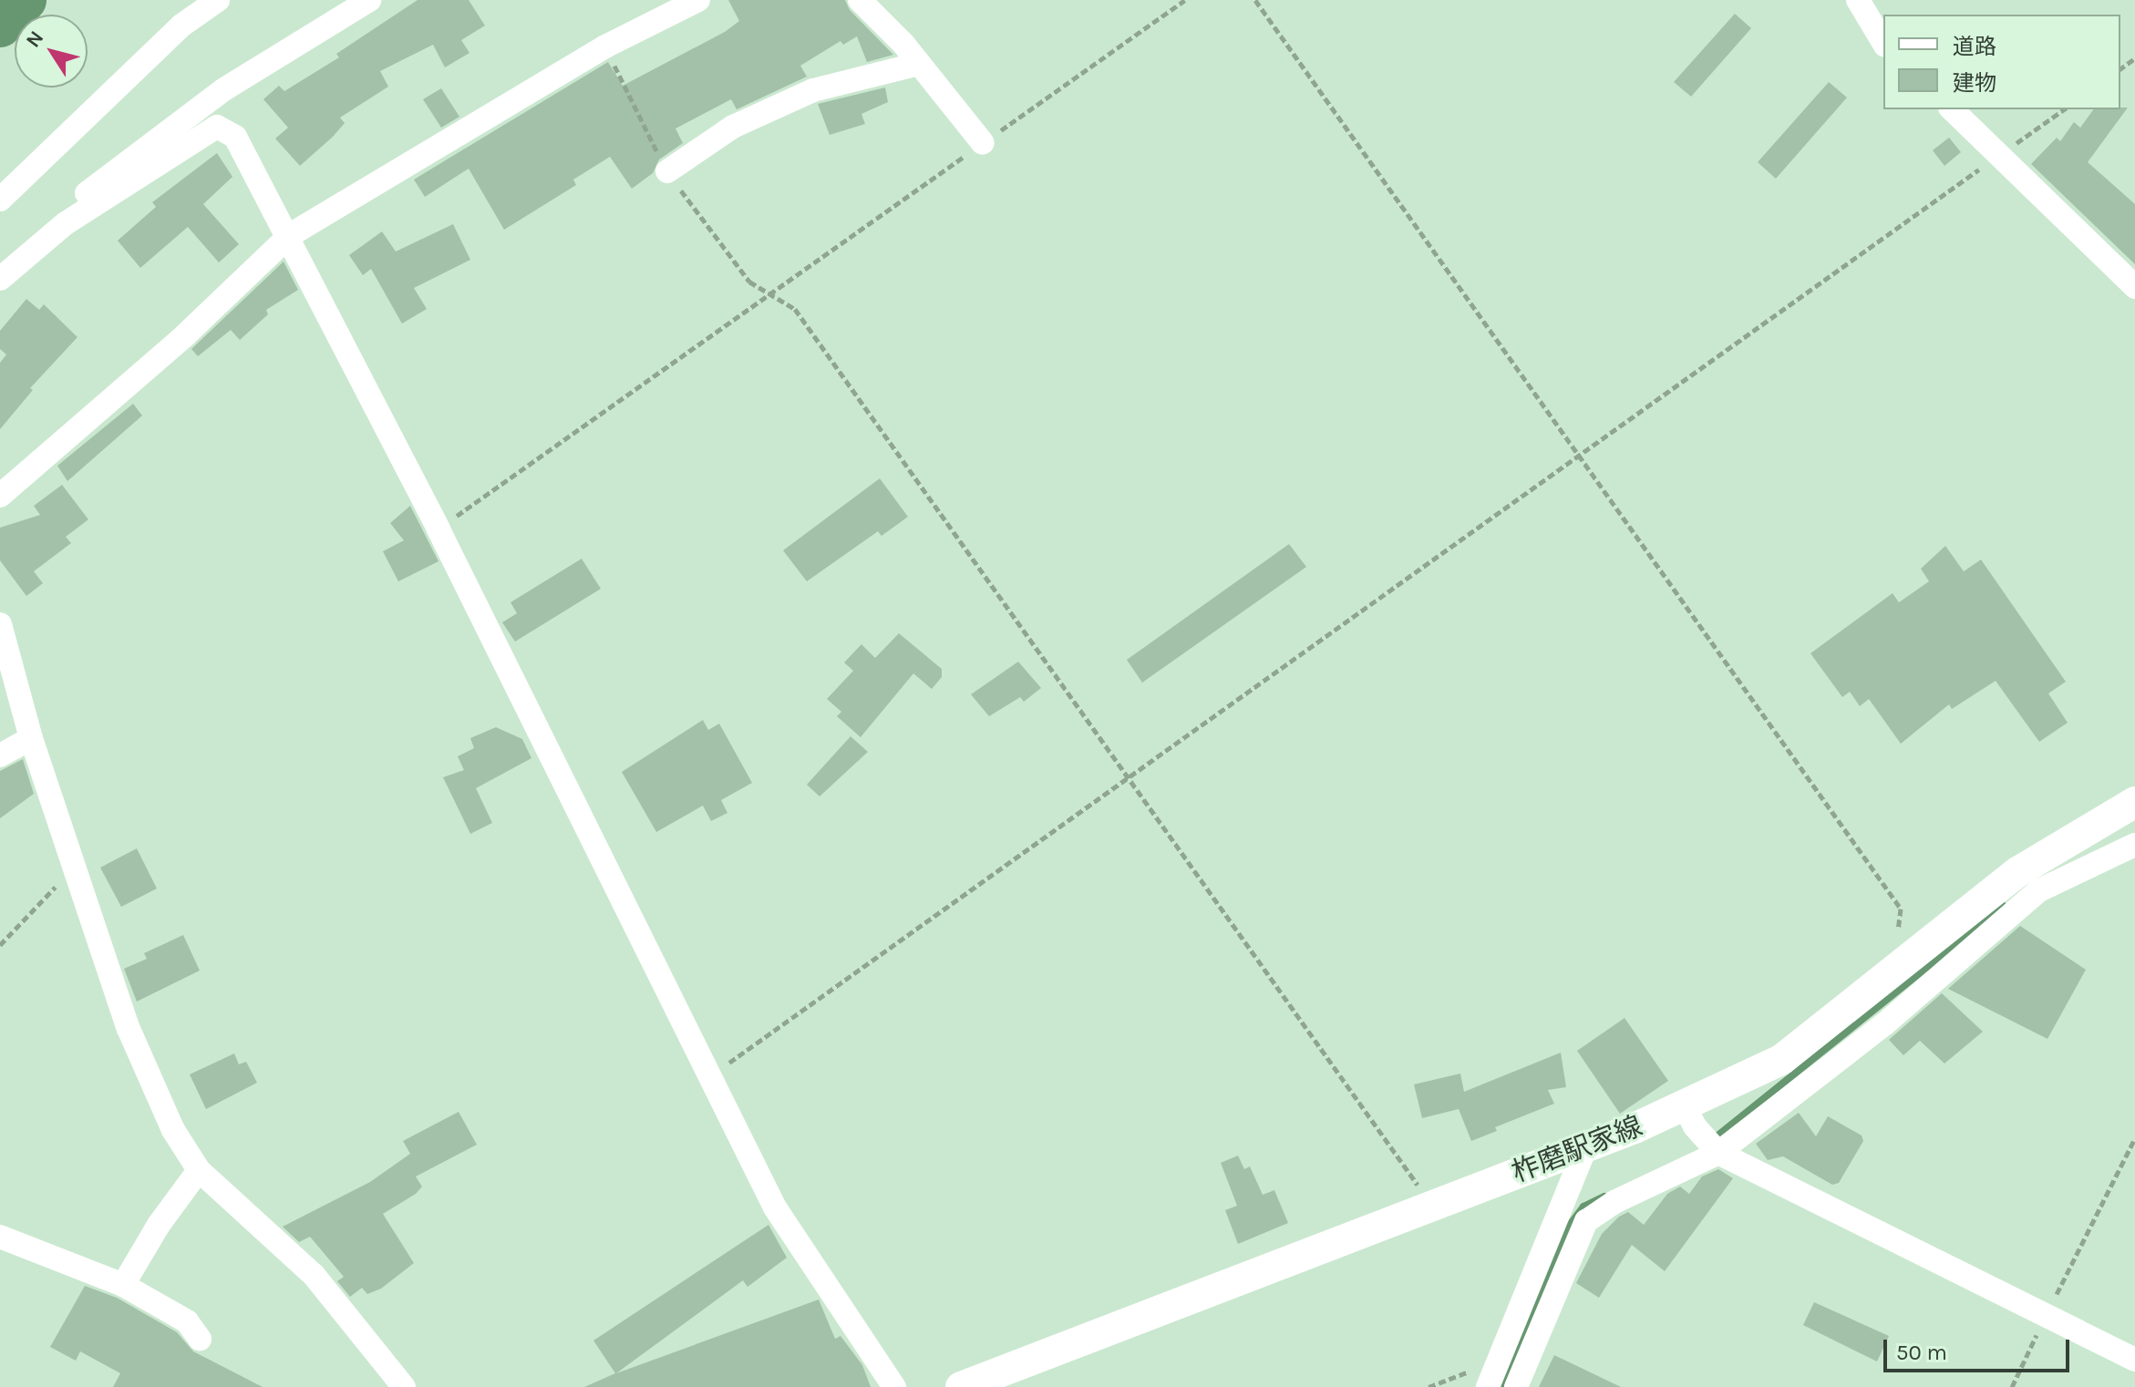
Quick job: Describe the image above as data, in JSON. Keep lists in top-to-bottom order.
{
  "streets": {
    "main road": ["柞磨駅家線"]
  },
  "legend": ["道路", "建物"],
  "scale_bar": "50 m",
  "north": "top left"
}
